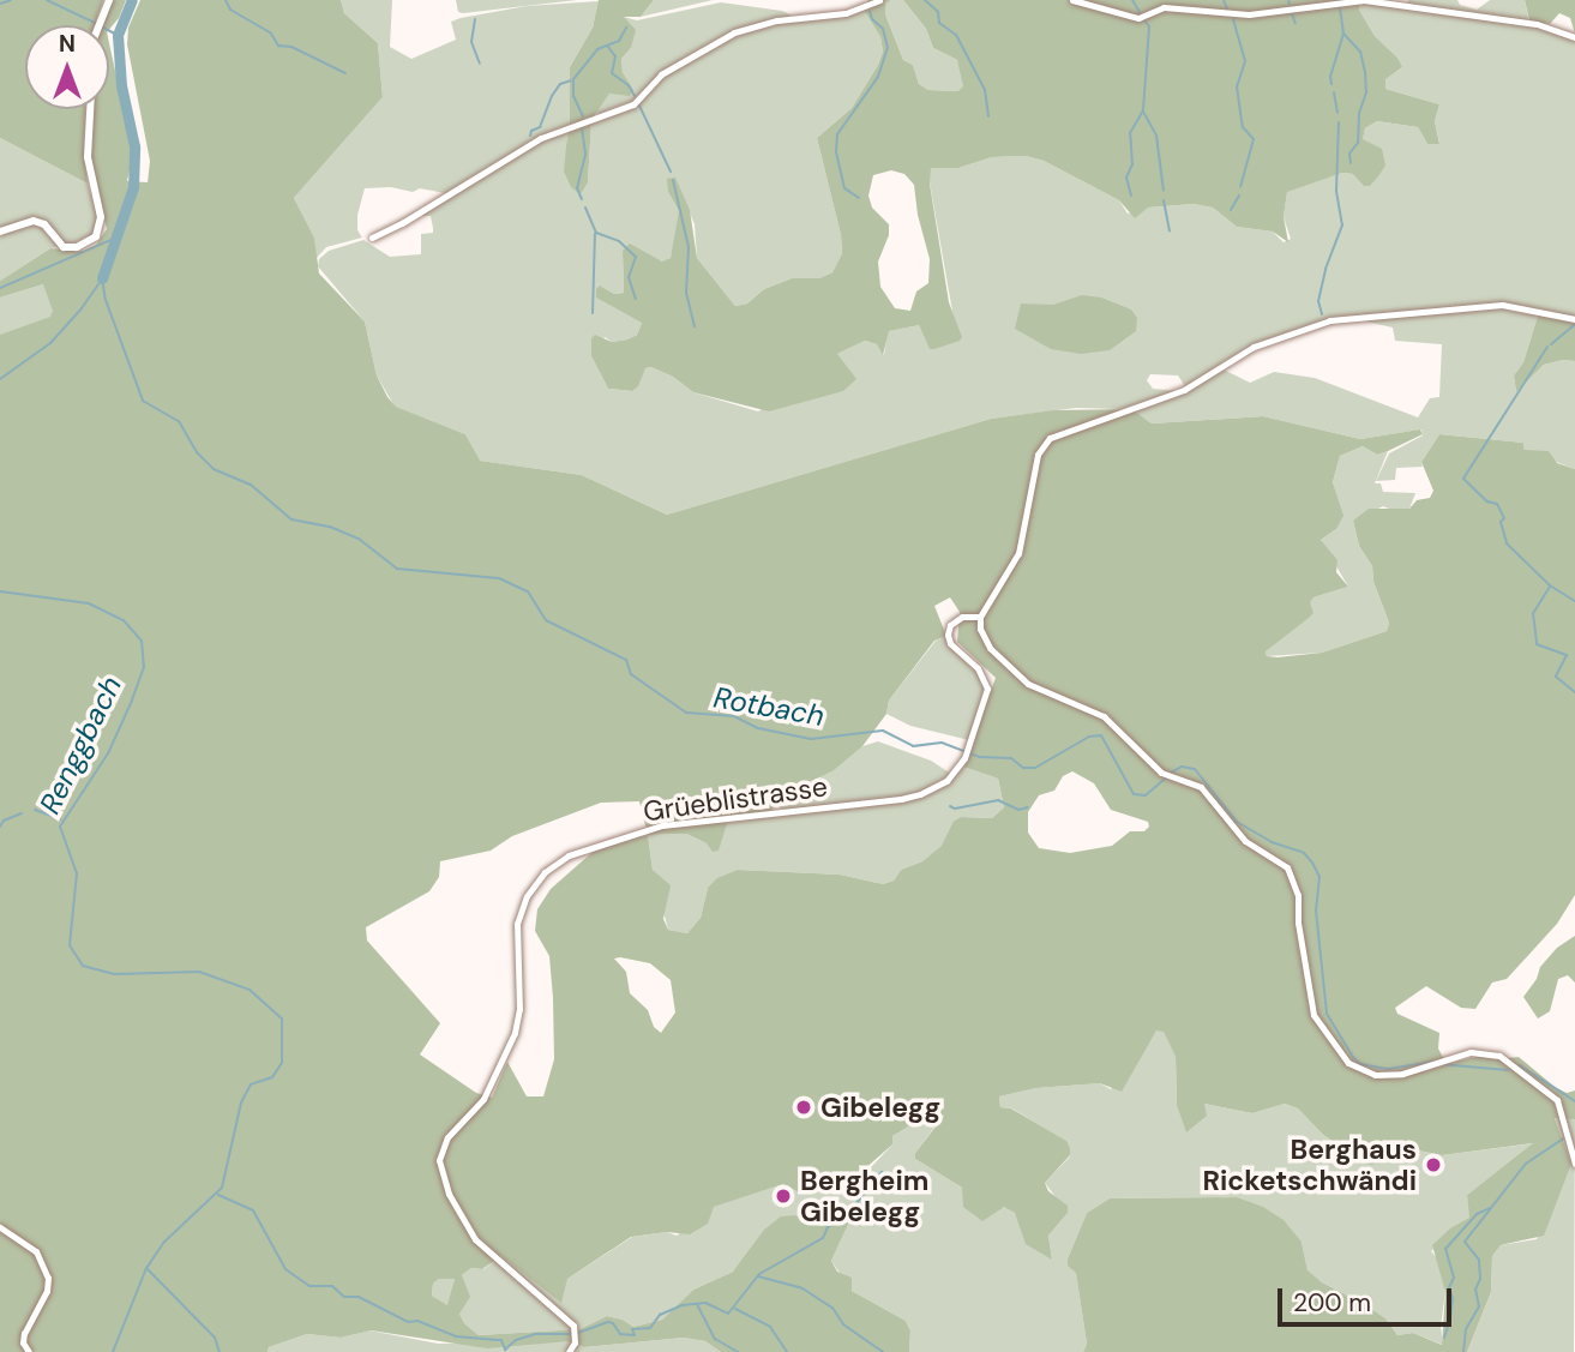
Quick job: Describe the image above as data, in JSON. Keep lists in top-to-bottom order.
{
  "streets": {
    "street": ["Grüeblistrasse"]
  },
  "water": ["Rotbach", "Renggbach"],
  "places": ["Gibelegg", "Berghaus Ricketschwändi", "Bergheim Gibelegg"],
  "scale_bar": "200 m",
  "north": "top"
}
